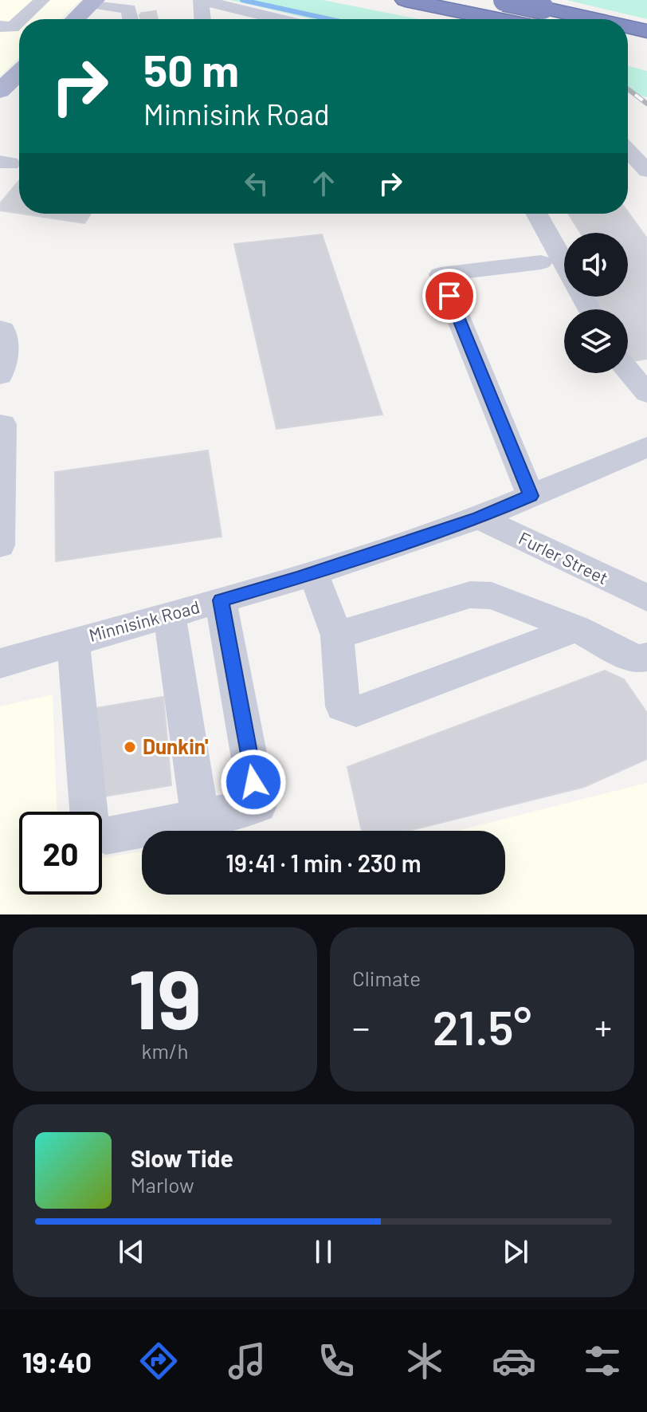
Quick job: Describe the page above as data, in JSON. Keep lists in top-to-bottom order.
{
  "streets": {
    "street": ["Furler Street", "Minnisink Road"]
  },
  "crossings": [
    ["Furler Street", "Minnisink Road"]
  ],
  "places": ["Dunkin'"],
  "page": {
    "turn": ["50 m", "Minnisink Road"],
    "limit": "20",
    "trip": "19:41 · 1 min · 230 m",
    "tile": [
      ["19", "km/h"],
      "Climate"
    ],
    "heat": ["−", "21.5°", "+"],
    "song": ["Slow Tide", "Marlow"],
    "tabs": "19:40"
  }
}
